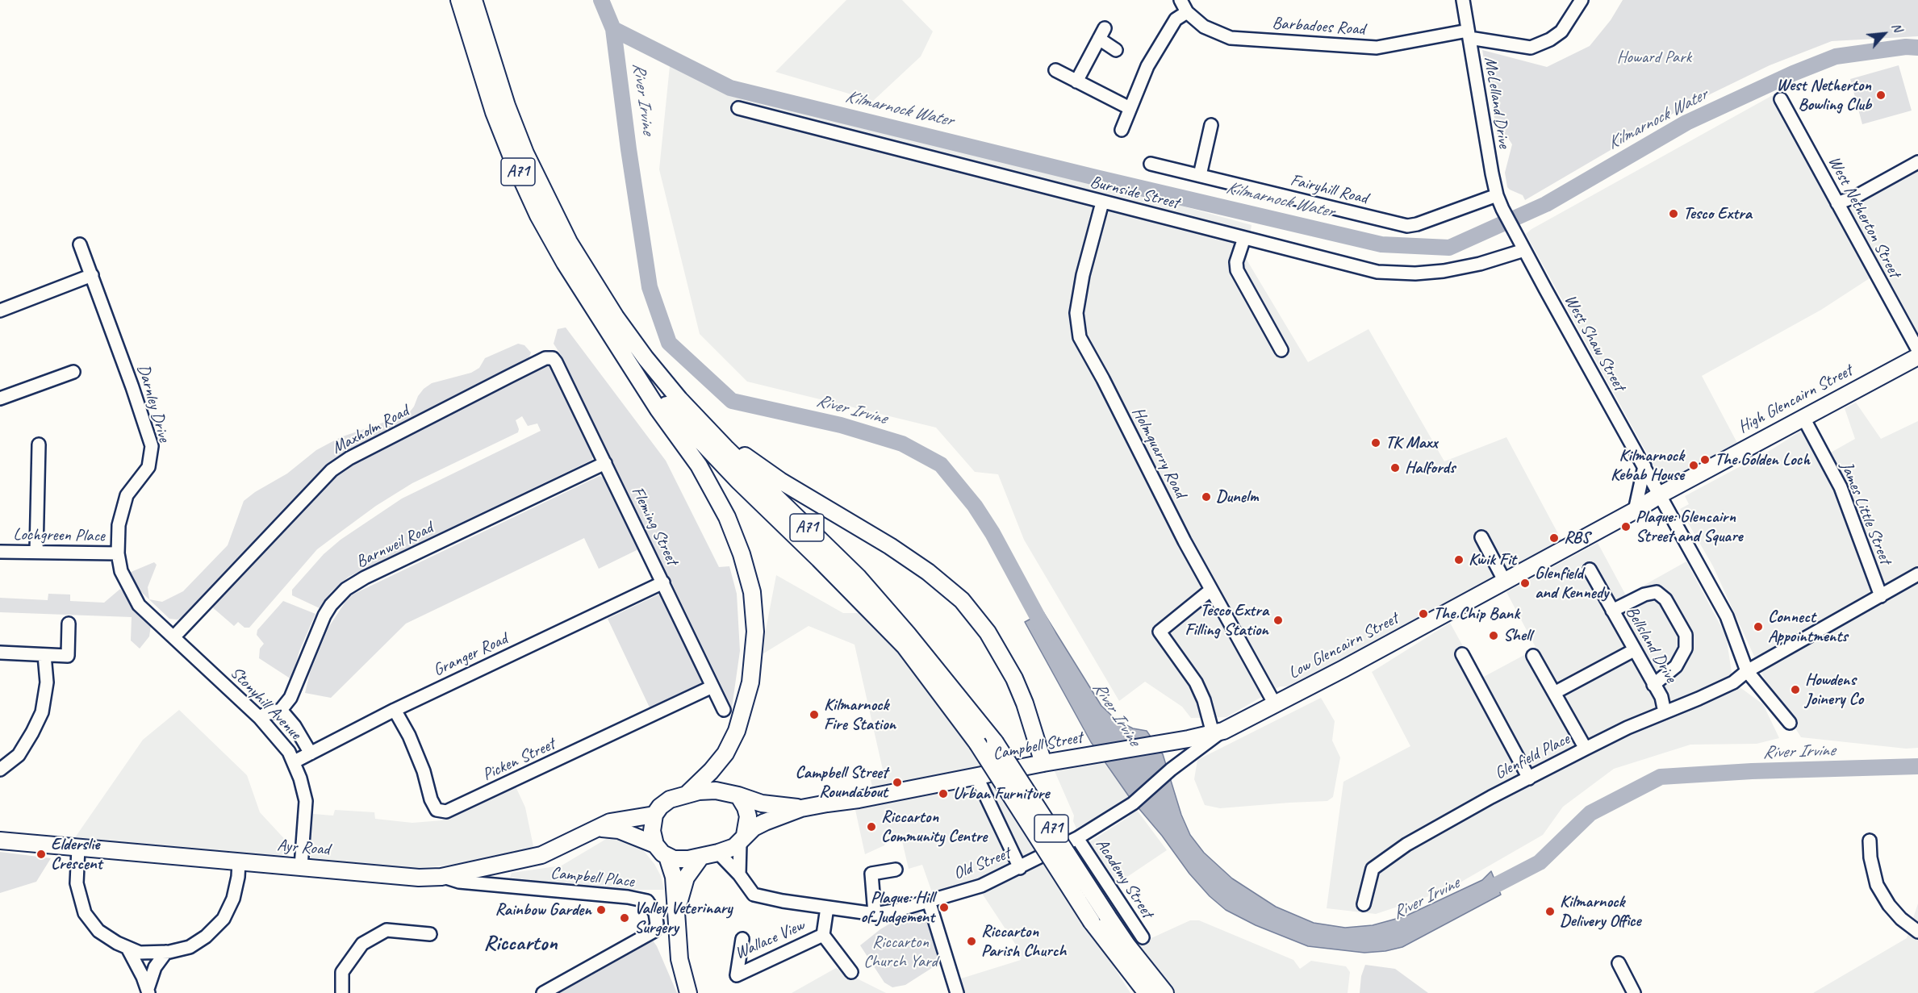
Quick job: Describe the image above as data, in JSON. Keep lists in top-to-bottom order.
{
  "streets": {
    "main road": [
      "A71",
      "High Glencairn Street",
      "Low Glencairn Street",
      "Campbell Street",
      "Ayr Road"
    ],
    "street": [
      "Barbadoes Road",
      "McLelland Drive",
      "Fairyhill Road",
      "Burnside Street",
      "West Netherton Street",
      "West Shaw Street",
      "Darnley Drive",
      "Maxholm Road",
      "Holmquarry Road",
      "James Little Street",
      "Fleming Street",
      "Lochgreen Place",
      "Barnweil Road",
      "Bellsland Drive",
      "Granger Road",
      "Stonyhill Avenue",
      "Glenfield Place",
      "Picken Street",
      "Old Street",
      "Campbell Place",
      "Academy Street",
      "Wallace View"
    ]
  },
  "crossings": [
    ["Barbadoes Road", "McLelland Drive"],
    ["McLelland Drive", "Fairyhill Road"],
    ["McLelland Drive", "West Shaw Street"],
    ["Burnside Street", "West Shaw Street"],
    ["Burnside Street", "Holmquarry Road"],
    ["West Shaw Street", "High Glencairn Street"],
    ["West Shaw Street", "Low Glencairn Street"],
    ["West Shaw Street", "Glenfield Place"],
    ["High Glencairn Street", "James Little Street"],
    ["High Glencairn Street", "Low Glencairn Street"],
    ["Darnley Drive", "Maxholm Road"],
    ["Darnley Drive", "Lochgreen Place"],
    ["Darnley Drive", "Stonyhill Avenue"],
    ["Maxholm Road", "Fleming Street"],
    ["Maxholm Road", "Stonyhill Avenue"],
    ["Holmquarry Road", "Low Glencairn Street"],
    ["Holmquarry Road", "Campbell Street"],
    ["James Little Street", "Glenfield Place"],
    ["Fleming Street", "Barnweil Road"],
    ["Fleming Street", "Granger Road"],
    ["Fleming Street", "Picken Street"],
    ["Barnweil Road", "Stonyhill Avenue"],
    ["Bellsland Drive", "Glenfield Place"],
    ["Low Glencairn Street", "Campbell Street"],
    ["Granger Road", "Stonyhill Avenue"],
    ["Granger Road", "Picken Street"],
    ["Stonyhill Avenue", "Ayr Road"],
    ["Campbell Street", "Ayr Road"],
    ["Campbell Street", "Old Street"],
    ["Ayr Road", "Old Street"],
    ["Ayr Road", "Campbell Place"],
    ["Old Street", "Academy Street"],
    ["Old Street", "Wallace View"]
  ],
  "districts": ["Riccarton"],
  "water": ["River Irvine", "Kilmarnock Water"],
  "parks": ["Howard Park", "Riccarton Church Yard"],
  "places": [
    "West Netherton Bowling Club",
    "Tesco Extra",
    "TK Maxx",
    "The Golden Loch",
    "Kilmarnock Kebab House",
    "Halfords",
    "Dunelm",
    "Plaque: Glencairn Street and Square",
    "RBS",
    "Kwik Fit",
    "Glenfield and Kennedy",
    "The Chip Bank",
    "Tesco Extra Filling Station",
    "Connect Appointments",
    "Shell",
    "Howdens Joinery Co",
    "Kilmarnock Fire Station",
    "Campbell Street Roundabout",
    "Urban Furniture",
    "Riccarton Community Centre",
    "Elderslie Crescent",
    "Plaque: Hill of Judgement",
    "Rainbow Garden",
    "Kilmarnock Delivery Office",
    "Valley Veterinary Surgery",
    "Riccarton Parish Church"
  ],
  "north": "top right"
}
